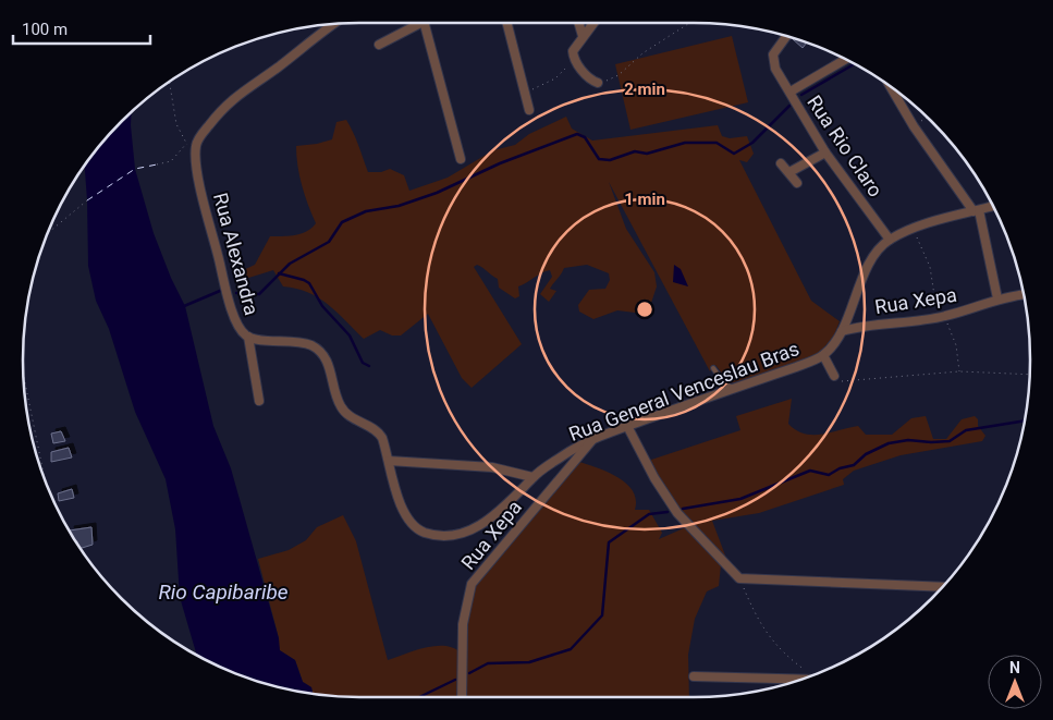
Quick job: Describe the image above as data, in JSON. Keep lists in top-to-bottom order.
{
  "streets": {
    "street": [
      "Rua Rio Claro",
      "Rua Alexandra",
      "Rua Xepa",
      "Rua General Venceslau Bras"
    ]
  },
  "crossings": [
    ["Rua Rio Claro", "Rua General Venceslau Bras"],
    ["Rua Alexandra", "Rua General Venceslau Bras"],
    ["Rua Xepa", "Rua General Venceslau Bras"]
  ],
  "water": ["Rio Capibaribe"],
  "scale_bar": "100 m",
  "north": "top",
  "rings": ["2 min", "1 min"]
}
